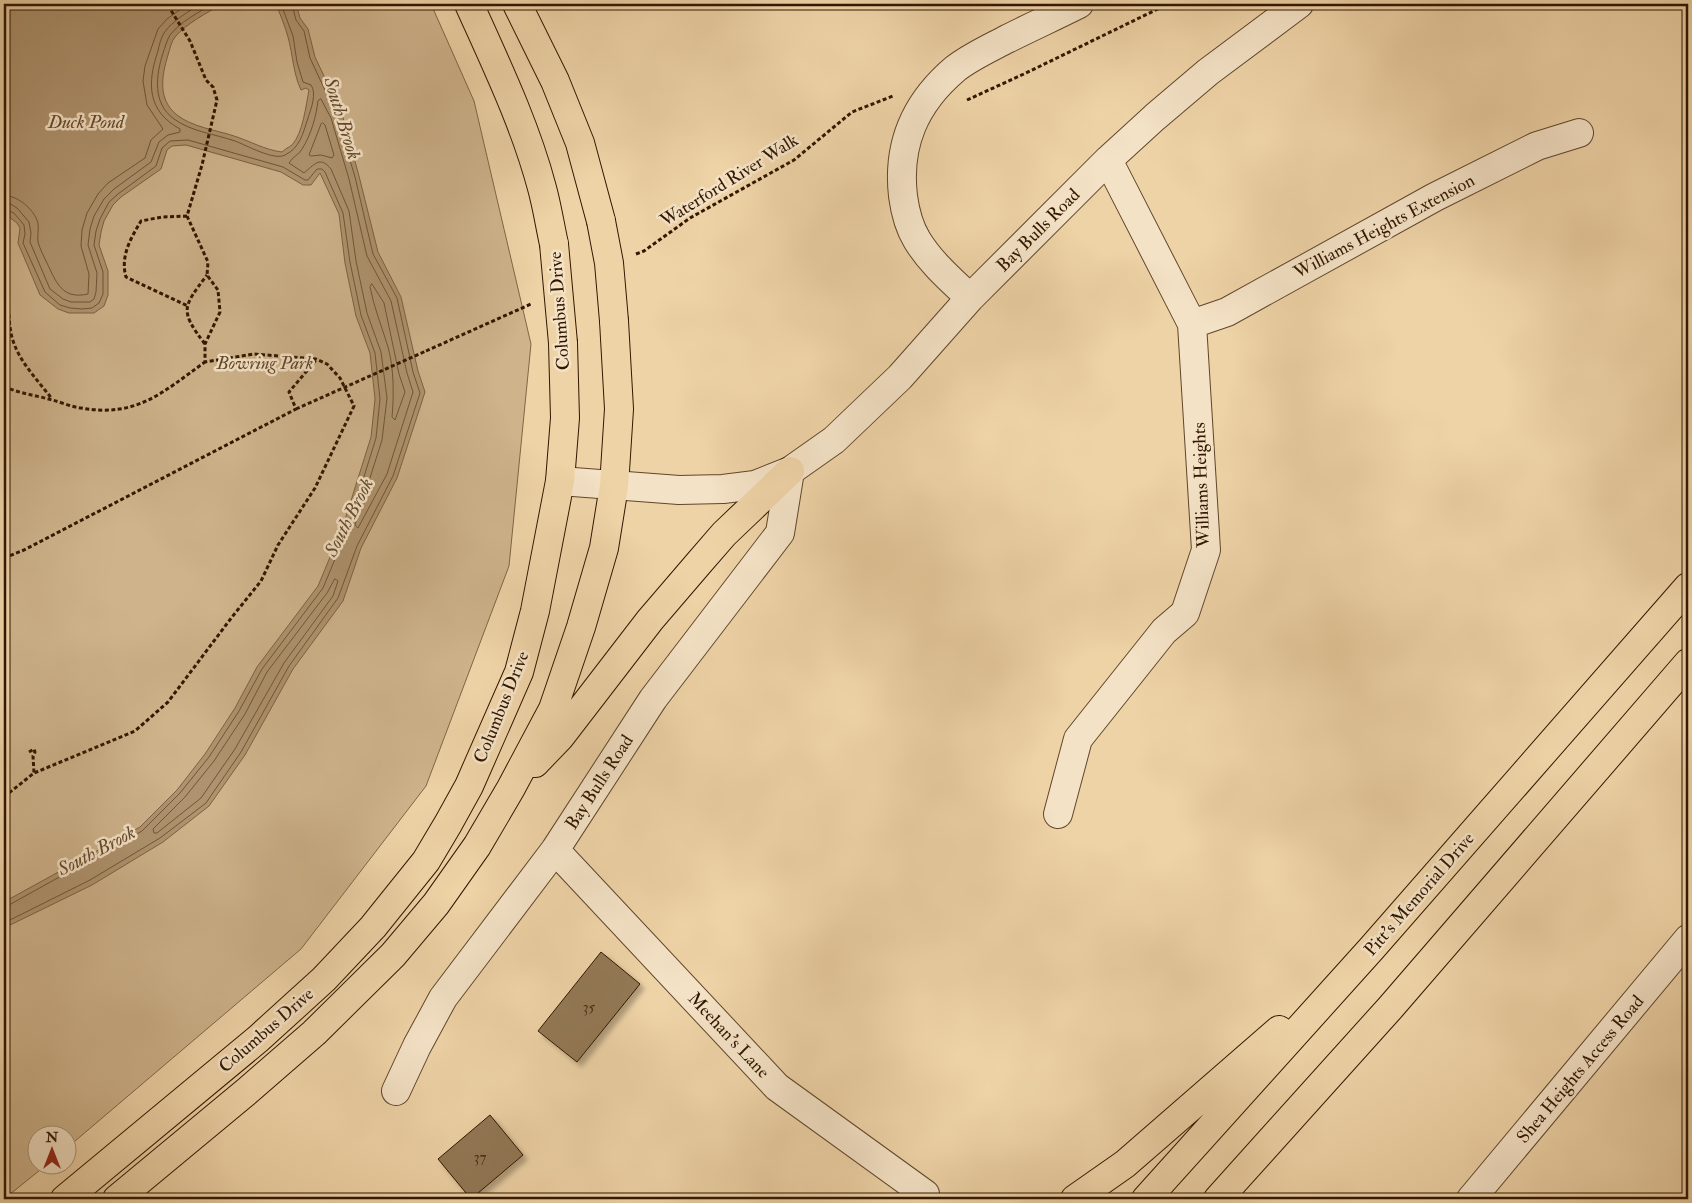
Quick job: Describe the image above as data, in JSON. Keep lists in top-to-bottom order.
{
  "streets": {
    "main road": ["Columbus Drive", "Pitt's Memorial Drive"],
    "street": [
      "Williams Heights Extension",
      "Bay Bulls Road",
      "Williams Heights",
      "Meehan's Lane",
      "Shea Heights Access Road"
    ],
    "path": ["Waterford River Walk"]
  },
  "crossings": [
    ["Williams Heights Extension", "Williams Heights"],
    ["Bay Bulls Road", "Columbus Drive"],
    ["Bay Bulls Road", "Williams Heights"],
    ["Bay Bulls Road", "Meehan's Lane"]
  ],
  "water": ["South Brook", "Duck Pond"],
  "parks": ["Bowring Park"],
  "house_numbers": ["35", "37"],
  "north": "top"
}
